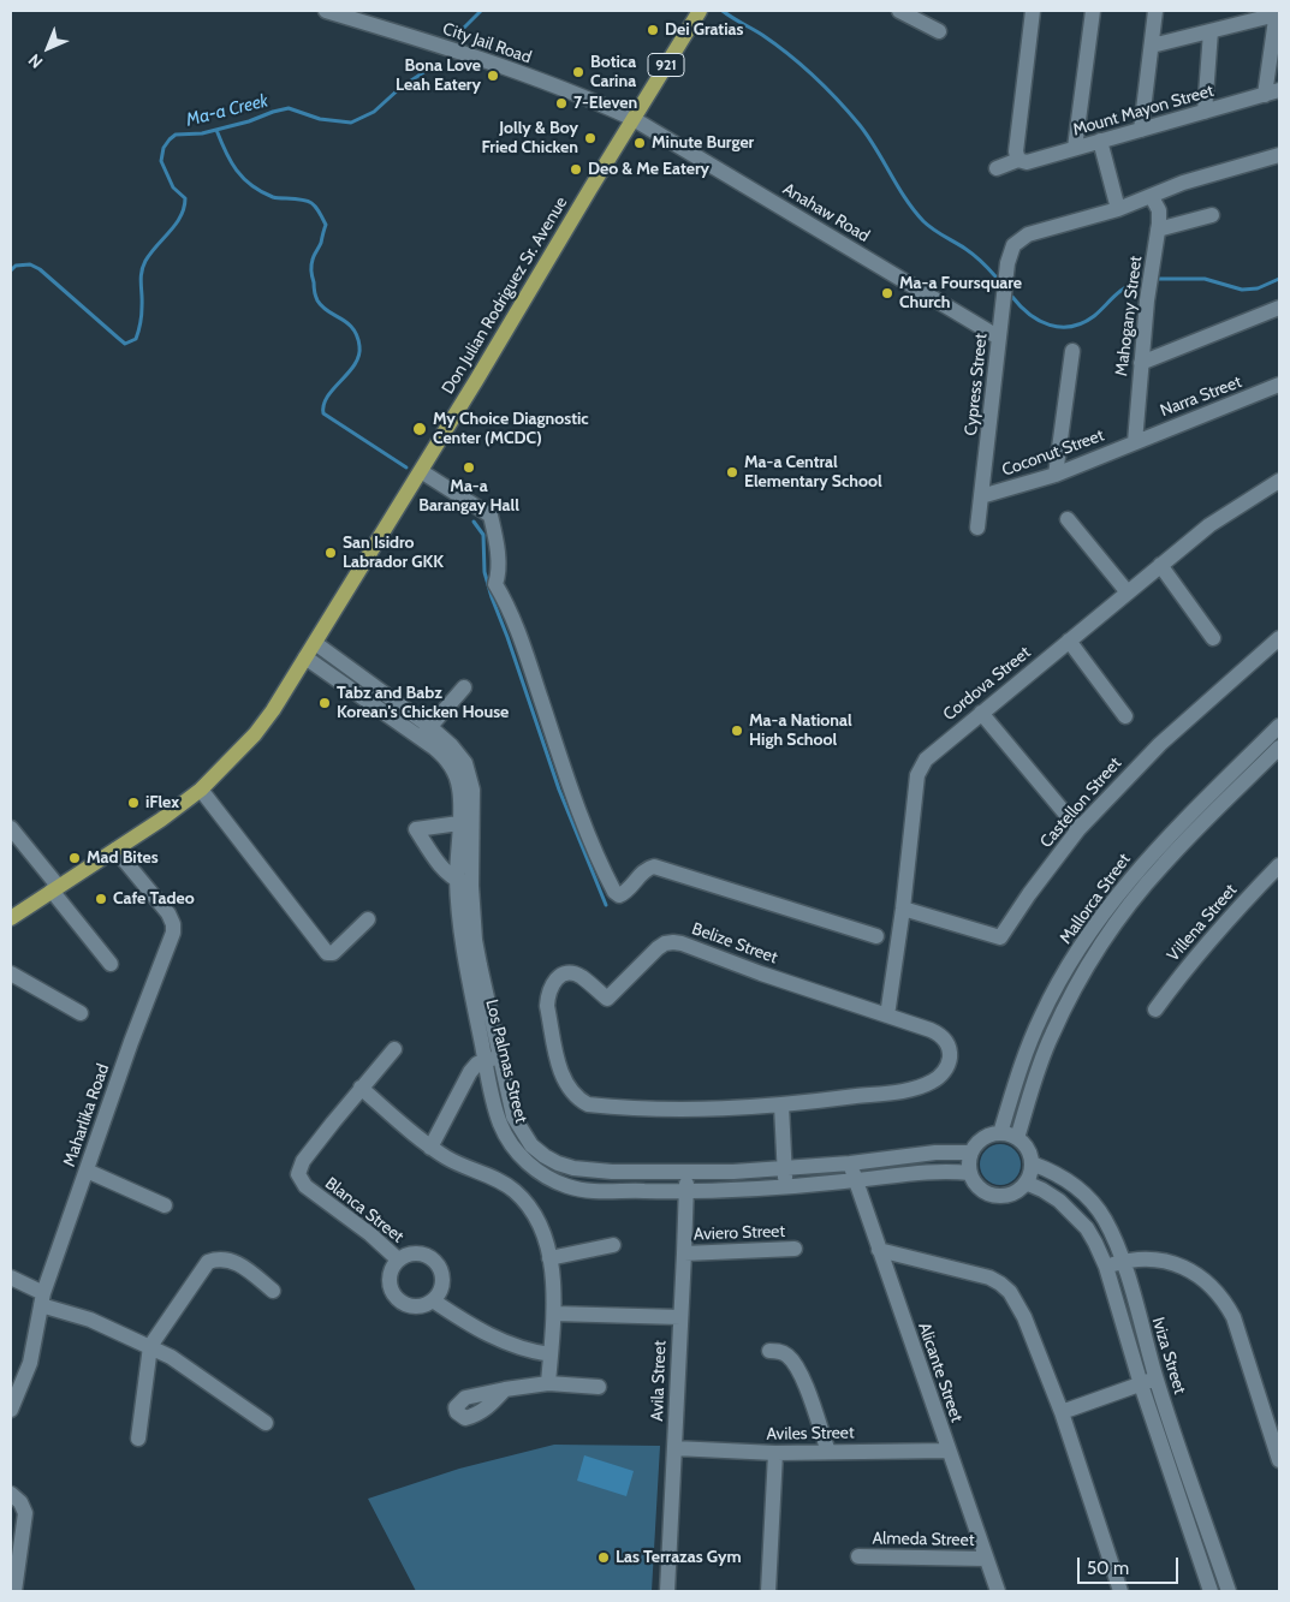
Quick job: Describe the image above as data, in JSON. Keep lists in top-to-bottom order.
{
  "streets": {
    "main road": ["921", "Don Julian Rodriguez Sr. Avenue"],
    "street": [
      "City Jail Road",
      "Mount Mayon Street",
      "Anahaw Road",
      "Mahogany Street",
      "Cypress Street",
      "Narra Street",
      "Coconut Street",
      "Cordova Street",
      "Castellon Street",
      "Mallorca Street",
      "Villena Street",
      "Belize Street",
      "Los Palmas Street",
      "Maharlika Road",
      "Blanca Street",
      "Aviero Street",
      "Iviza Street",
      "Alicante Street",
      "Avila Street",
      "Aviles Street",
      "Almeda Street"
    ]
  },
  "crossings": [
    ["City Jail Road", "Anahaw Road"],
    ["City Jail Road", "Don Julian Rodriguez Sr. Avenue"],
    ["Anahaw Road", "Don Julian Rodriguez Sr. Avenue"],
    ["Anahaw Road", "Cypress Street"],
    ["Don Julian Rodriguez Sr. Avenue", "Los Palmas Street"],
    ["Don Julian Rodriguez Sr. Avenue", "Maharlika Road"],
    ["Mahogany Street", "Narra Street"],
    ["Mahogany Street", "Coconut Street"],
    ["Cypress Street", "Coconut Street"],
    ["Narra Street", "Coconut Street"],
    ["Cordova Street", "Castellon Street"],
    ["Cordova Street", "Belize Street"],
    ["Mallorca Street", "Los Palmas Street"],
    ["Mallorca Street", "Iviza Street"],
    ["Los Palmas Street", "Iviza Street"],
    ["Los Palmas Street", "Alicante Street"],
    ["Los Palmas Street", "Avila Street"],
    ["Aviero Street", "Avila Street"],
    ["Alicante Street", "Aviles Street"],
    ["Alicante Street", "Almeda Street"],
    ["Avila Street", "Aviles Street"]
  ],
  "water": ["Ma-a Creek"],
  "places": [
    "Dei Gratias",
    "Botica Carina",
    "Bona Love Leah Eatery",
    "7-Eleven",
    "Jolly & Boy Fried Chicken",
    "Minute Burger",
    "Deo & Me Eatery",
    "Ma-a Foursquare Church",
    "My Choice Diagnostic Center (MCDC)",
    "Ma-a Barangay Hall",
    "Ma-a Central Elementary School",
    "San Isidro Labrador GKK",
    "Tabz and Babz Korean's Chicken House",
    "Ma-a National High School",
    "iFlex",
    "Mad Bites",
    "Cafe Tadeo",
    "Las Terrazas Gym"
  ],
  "scale_bar": "50 m",
  "north": "bottom left"
}
